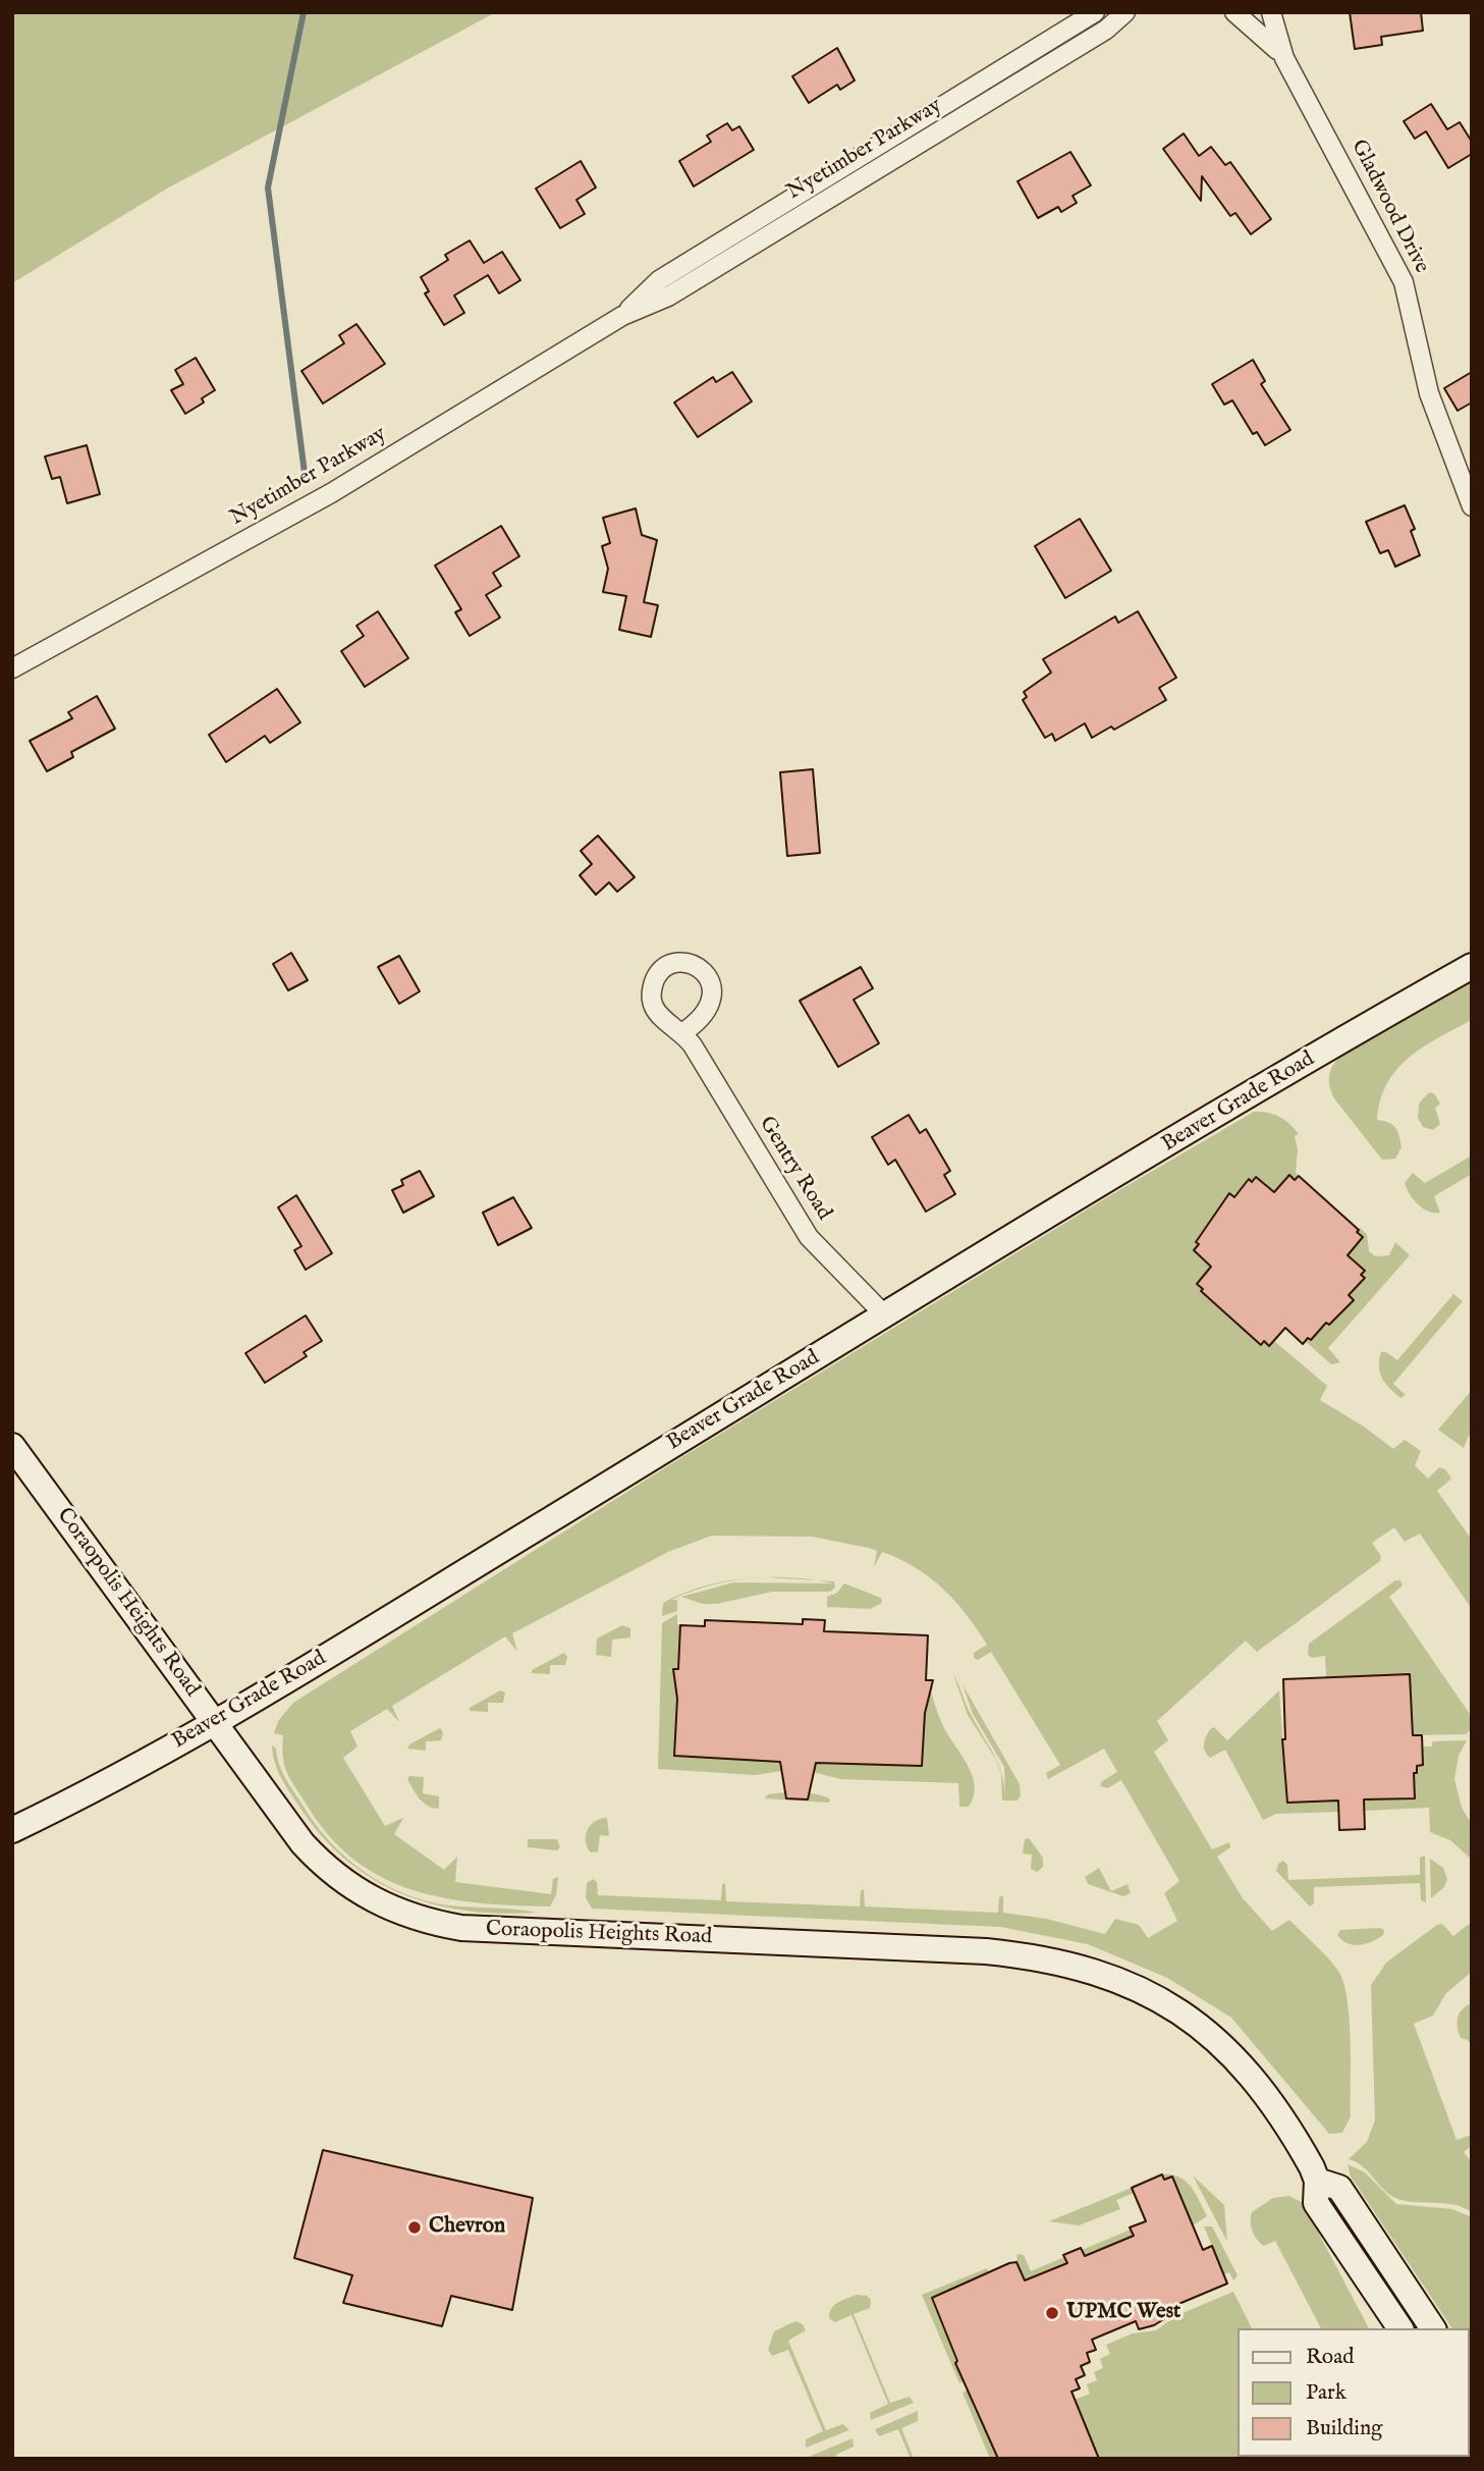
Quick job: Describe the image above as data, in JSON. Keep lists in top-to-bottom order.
{
  "streets": {
    "main road": ["Beaver Grade Road", "Coraopolis Heights Road"],
    "street": ["Nyetimber Parkway", "Gladwood Drive", "Gentry Road"]
  },
  "crossings": [
    ["Beaver Grade Road", "Gentry Road"],
    ["Beaver Grade Road", "Coraopolis Heights Road"]
  ],
  "places": ["Chevron", "UPMC West"],
  "legend": ["Road", "Park", "Building"]
}
